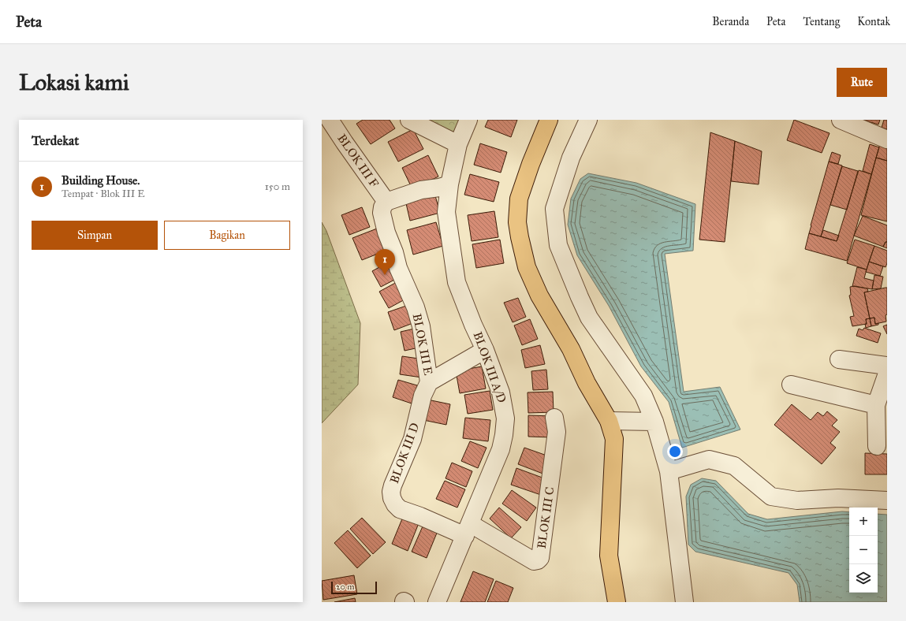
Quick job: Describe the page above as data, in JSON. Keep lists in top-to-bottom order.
{
  "streets": {
    "street": [
      "BLOK III F",
      "BLOK III E",
      "BLOK III A/D",
      "BLOK III D",
      "BLOK III C"
    ]
  },
  "crossings": [
    ["BLOK III F", "BLOK III E"],
    ["BLOK III E", "BLOK III A/D"],
    ["BLOK III E", "BLOK III D"],
    ["BLOK III A/D", "BLOK III D"],
    ["BLOK III A/D", "BLOK III C"],
    ["BLOK III D", "BLOK III C"]
  ],
  "scale_bar": "20 m",
  "page": {
    "header": "Peta",
    "nav": [
      "Beranda",
      "Peta",
      "Tentang",
      "Kontak"
    ],
    "buttons": [
      "Rute",
      ["Simpan", "Bagikan"]
    ],
    "title": "Lokasi kami",
    "heading": "Terdekat",
    "list": [
      {
        "mark": "1",
        "name": "Building House.",
        "note": "Tempat · Blok III E",
        "value": "150 m"
      }
    ],
    "pins": "1",
    "map_buttons": ["+", "−"],
    "scale": "20 m"
  }
}
